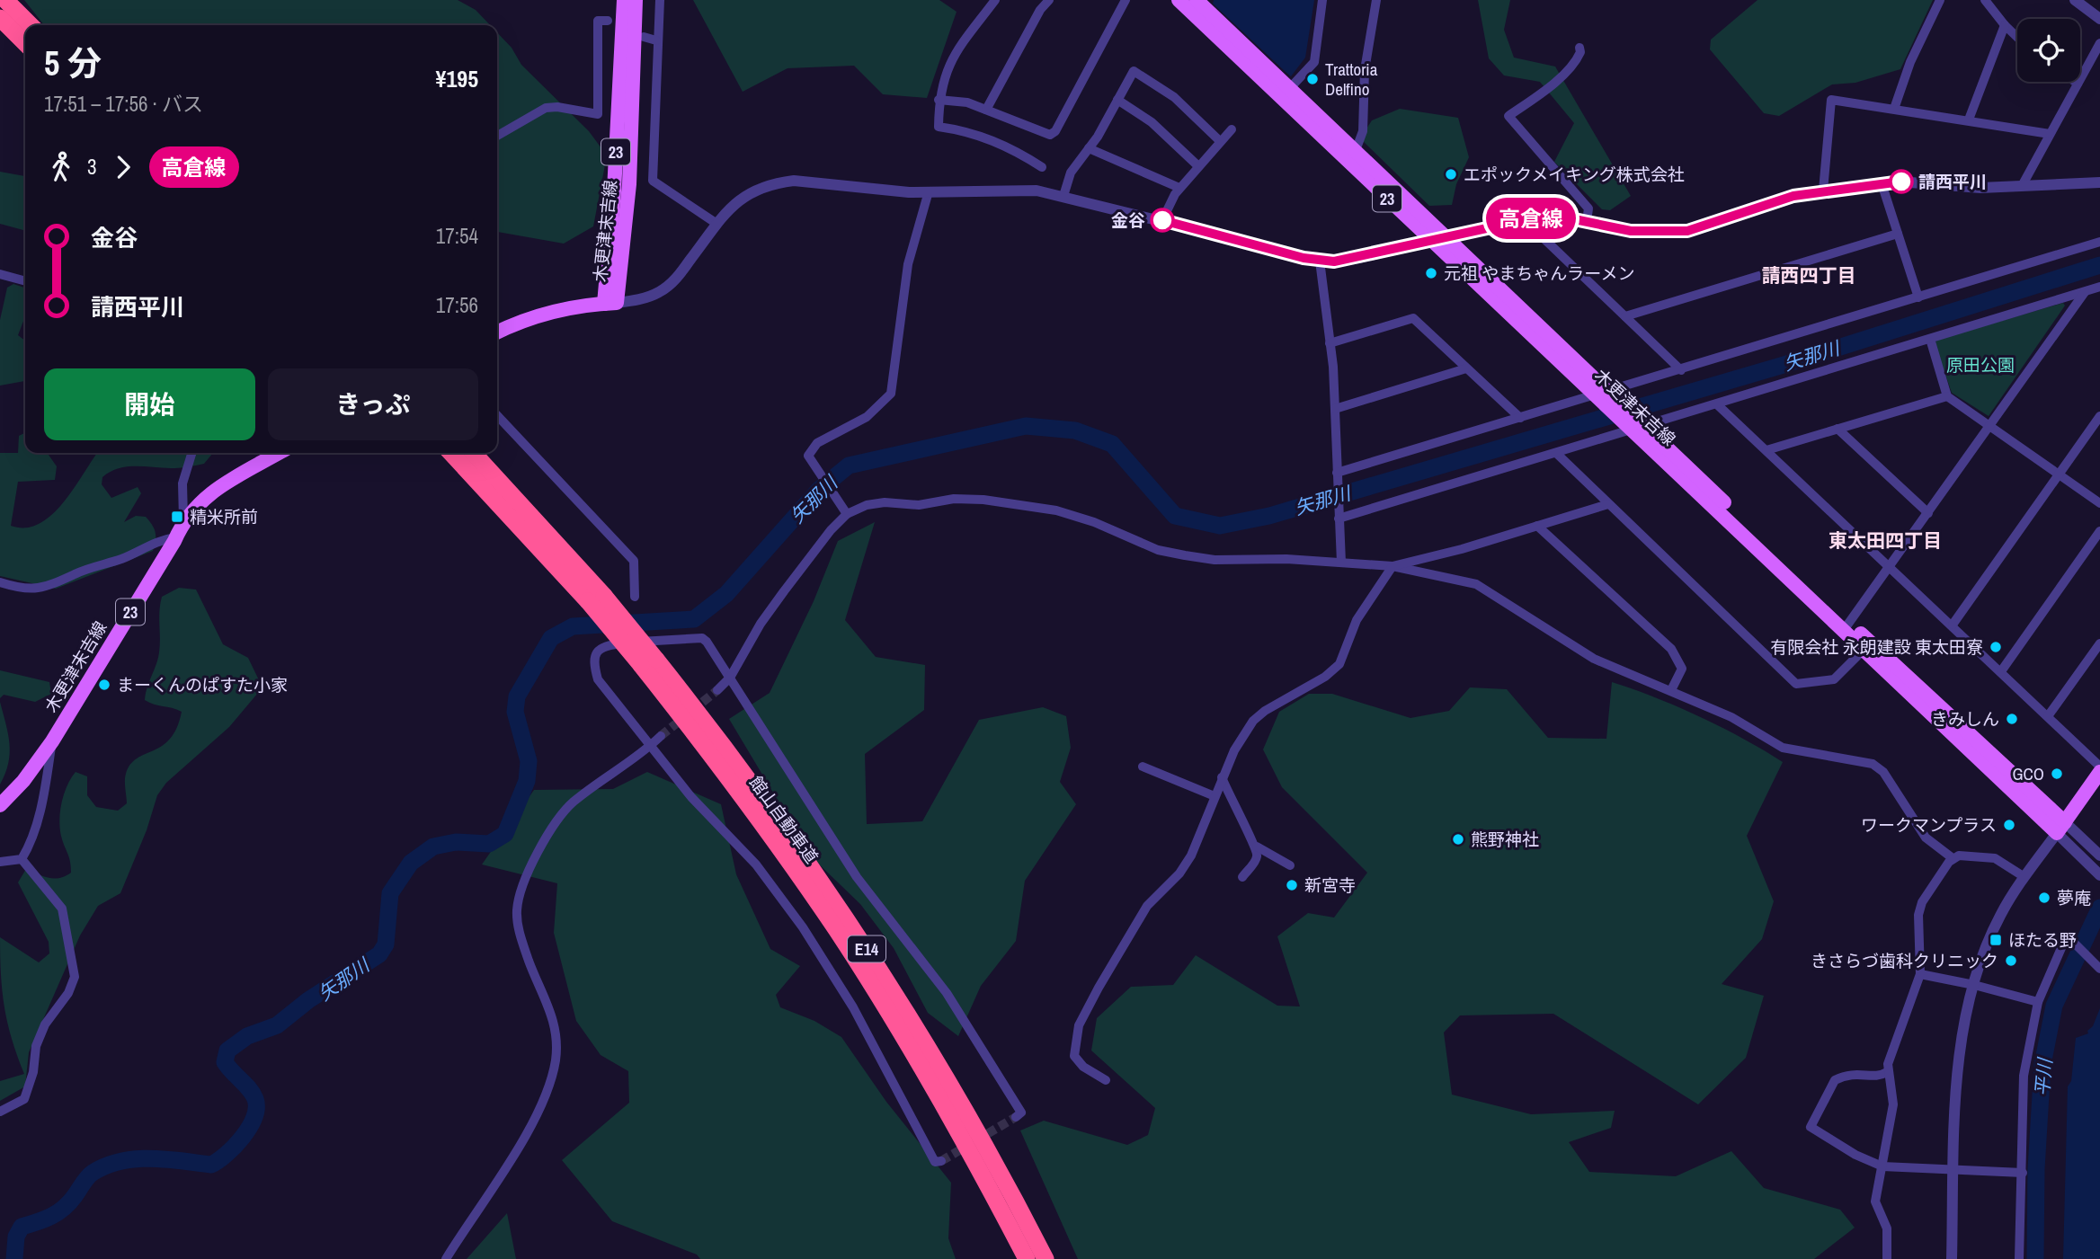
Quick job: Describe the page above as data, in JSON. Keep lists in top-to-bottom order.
{
  "streets": {
    "highway": ["館山自動車道", "E14"],
    "main road": ["23", "木更津末吉線"]
  },
  "districts": ["請西四丁目", "東太田四丁目"],
  "water": ["矢那川", "平川"],
  "parks": ["原田公園"],
  "places": {
    "other": [
      "Trattoria Delfino",
      "エポックメイキング株式会社",
      "請西平川",
      "金谷",
      "元祖 やまちゃんラーメン",
      "有限会社 永朗建設 東太田寮",
      "まーくんのぱすた小家",
      "きみしん",
      "GCO",
      "ワークマンプラス",
      "熊野神社",
      "新宮寺",
      "夢庵",
      "きさらづ歯科クリニック"
    ],
    "transit": ["精米所前", "ほたる野"]
  },
  "lines": ["bus line 高倉線"],
  "page": {
    "on_map": "高倉線",
    "heading": ["5 分", "17:51 – 17:56 · バス", "¥195"],
    "legs": ["3", "高倉線"],
    "list": [
      {
        "name": "金谷",
        "value": "17:54"
      },
      {
        "name": "請西平川",
        "value": "17:56"
      }
    ],
    "buttons": ["開始", "きっぷ"]
  }
}
